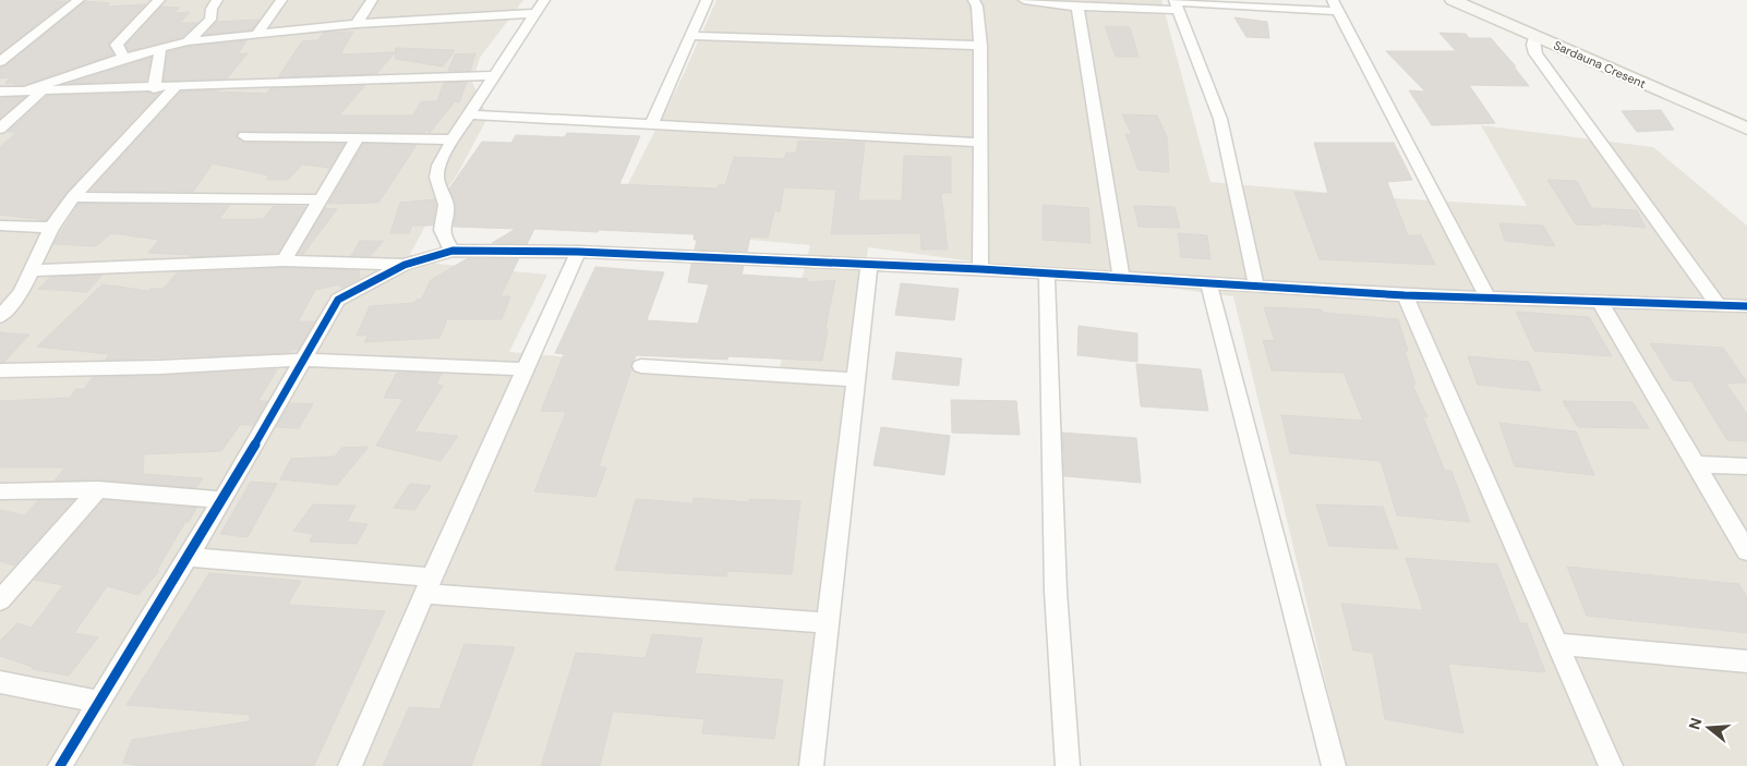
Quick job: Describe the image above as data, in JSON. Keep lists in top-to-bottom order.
{
  "streets": {
    "street": ["Sardauna Cresent"]
  },
  "north": "left"
}
